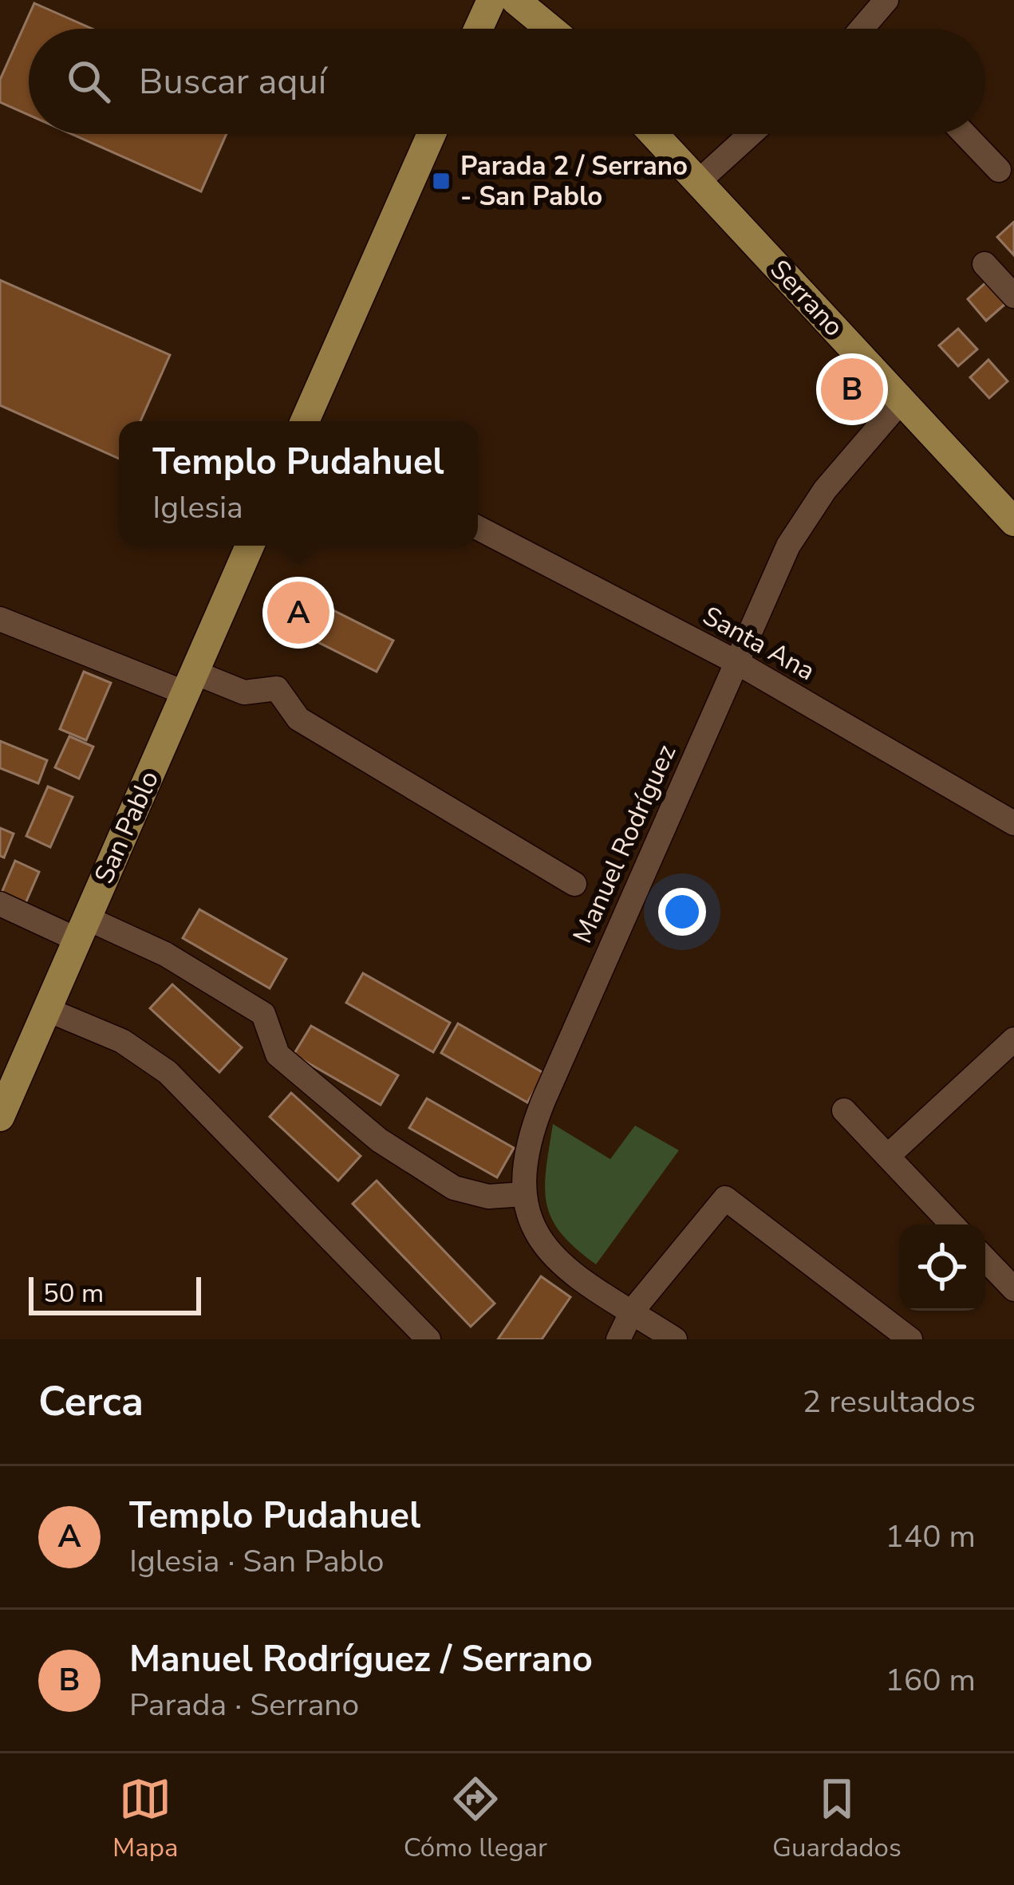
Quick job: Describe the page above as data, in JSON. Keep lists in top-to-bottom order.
{
  "streets": {
    "main road": ["Serrano", "San Pablo"],
    "street": ["Santa Ana", "Manuel Rodríguez"]
  },
  "crossings": [
    ["Serrano", "Manuel Rodríguez"],
    ["Santa Ana", "Manuel Rodríguez"]
  ],
  "places": {
    "transit": ["Parada 2 / Serrano - San Pablo"]
  },
  "scale_bar": "50 m",
  "page": {
    "search": "Buscar aquí",
    "pins": ["B", "A"],
    "popup": ["Templo Pudahuel", "Iglesia"],
    "scale": "50 m",
    "heading": ["Cerca", "2 resultados"],
    "list": [
      {
        "mark": "A",
        "name": "Templo Pudahuel",
        "note": "Iglesia · San Pablo",
        "value": "140 m"
      },
      {
        "mark": "B",
        "name": "Manuel Rodríguez / Serrano",
        "note": "Parada · Serrano",
        "value": "160 m"
      }
    ],
    "nav": ["Mapa", "Cómo llegar", "Guardados"]
  }
}
